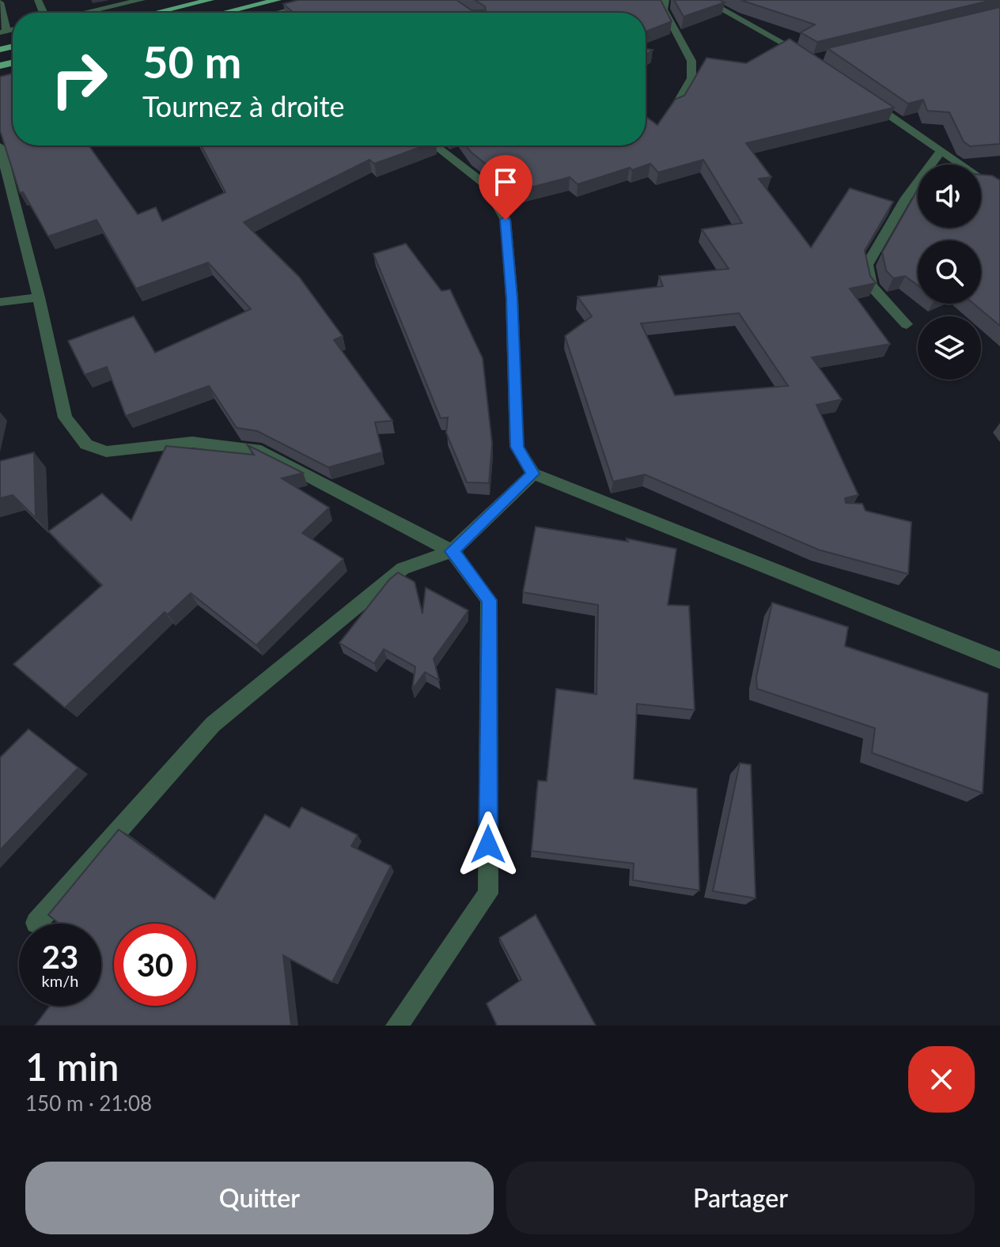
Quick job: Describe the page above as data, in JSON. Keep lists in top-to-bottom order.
{
  "page": {
    "turn": ["50 m", "Tournez à droite"],
    "speed": "23 km/h",
    "limit": "30",
    "heading": ["1 min", "150 m · 21:08"],
    "buttons": ["Quitter", "Partager"]
  }
}
